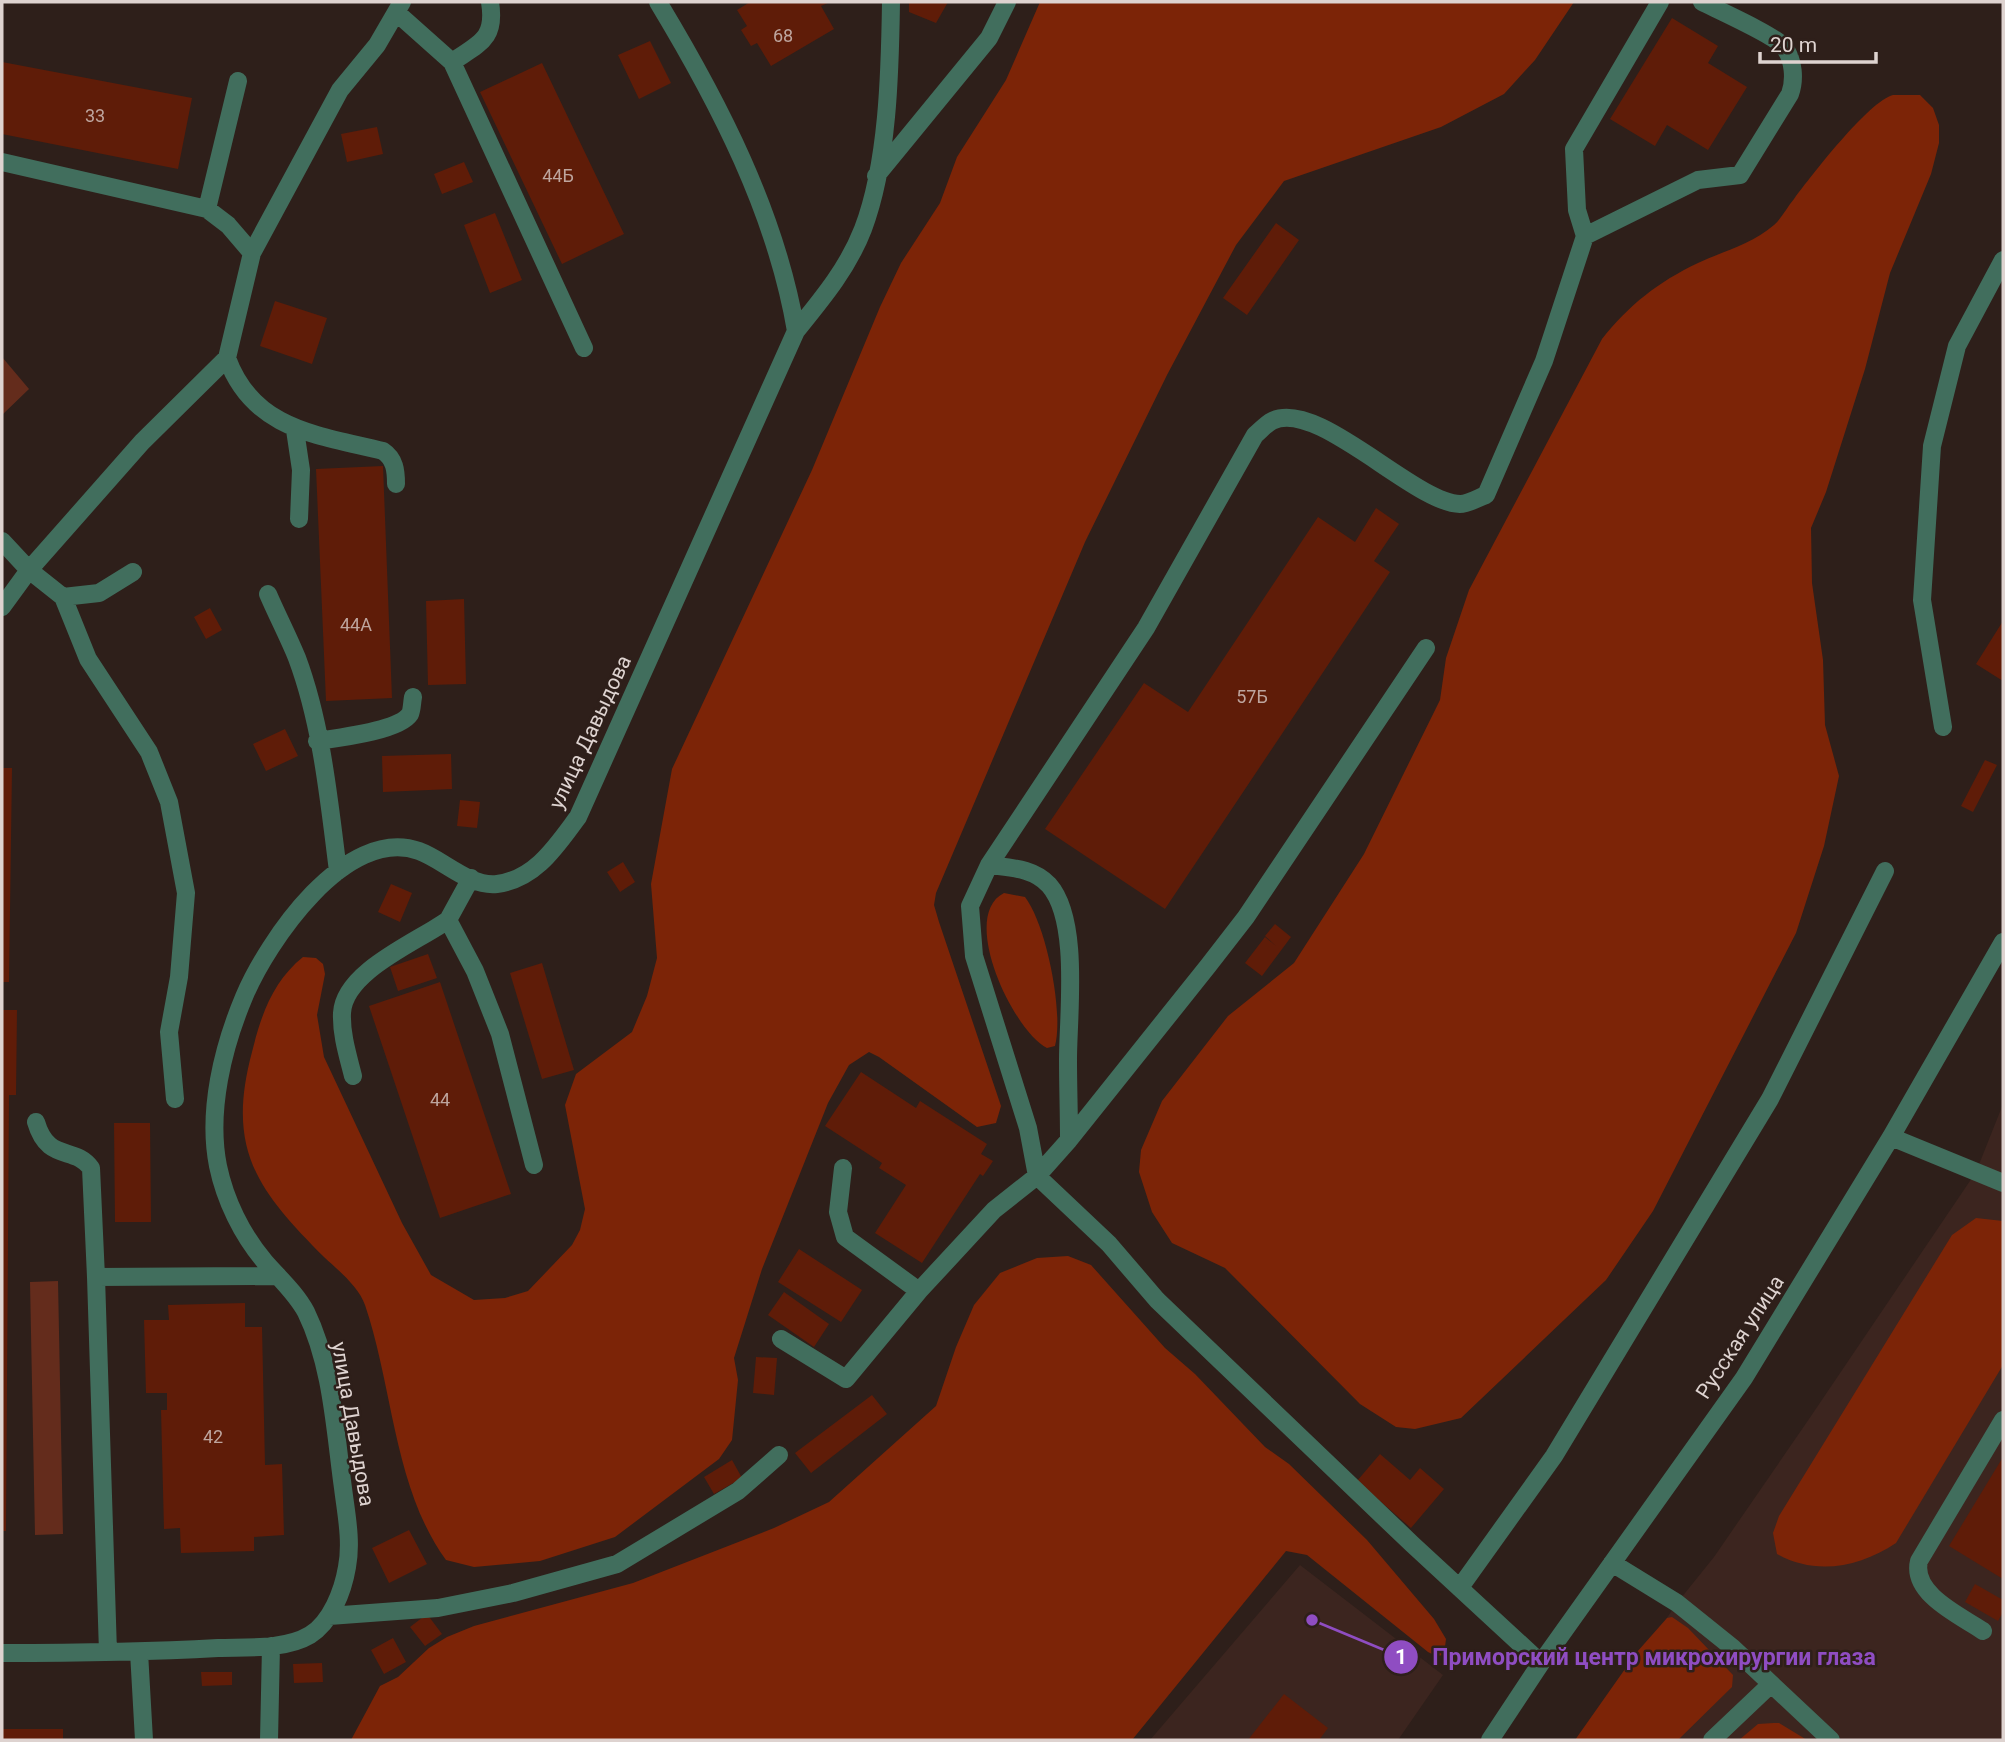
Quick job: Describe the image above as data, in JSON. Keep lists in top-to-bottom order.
{
  "streets": {
    "street": ["улица Давыдова", "Русская улица"]
  },
  "places": ["Приморский центр микрохирургии глаза"],
  "house_numbers": [
    "68",
    "33",
    "44Б",
    "44А",
    "57Б",
    "44",
    "42"
  ],
  "scale_bar": "20 m"
}
